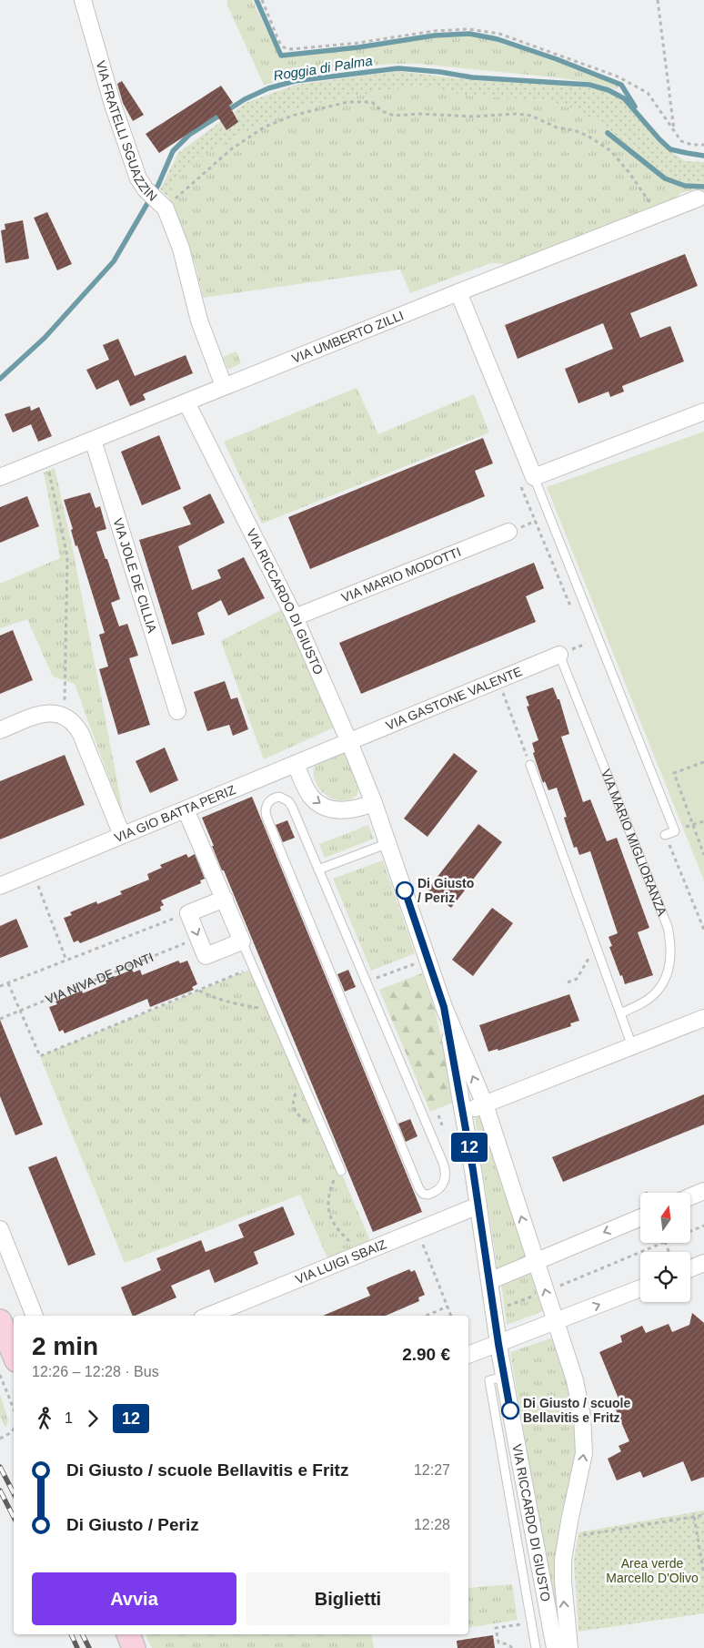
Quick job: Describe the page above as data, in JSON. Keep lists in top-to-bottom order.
{
  "streets": {
    "street": [
      "VIA FRATELLI SGUAZZIN",
      "VIA UMBERTO ZILLI",
      "VIA MARIO MODOTTI",
      "VIA JOLE DE CILLIA",
      "VIA RICCARDO DI GIUSTO",
      "VIA GASTONE VALENTE",
      "VIA GIO BATTA PERIZ",
      "VIA LUIGI SBAIZ"
    ],
    "lane": ["VIA MARIO MIGLIORANZA"],
    "path": ["VIA NIVA DE PONTI"]
  },
  "crossings": [
    ["VIA FRATELLI SGUAZZIN", "VIA UMBERTO ZILLI"],
    ["VIA UMBERTO ZILLI", "VIA JOLE DE CILLIA"],
    ["VIA UMBERTO ZILLI", "VIA RICCARDO DI GIUSTO"],
    ["VIA MARIO MODOTTI", "VIA RICCARDO DI GIUSTO"],
    ["VIA RICCARDO DI GIUSTO", "VIA GASTONE VALENTE"],
    ["VIA RICCARDO DI GIUSTO", "VIA GIO BATTA PERIZ"],
    ["VIA RICCARDO DI GIUSTO", "VIA LUIGI SBAIZ"],
    ["VIA GASTONE VALENTE", "VIA GIO BATTA PERIZ"],
    ["VIA GASTONE VALENTE", "VIA MARIO MIGLIORANZA"]
  ],
  "water": ["Roggia di Palma"],
  "parks": ["Area verde Marcello D'Olivo"],
  "places": ["Di Giusto / Periz", "Di Giusto / scuole Bellavitis e Fritz"],
  "lines": ["bus line 12"],
  "north": "top",
  "page": {
    "on_map": "12",
    "heading": ["2 min", "12:26 – 12:28 · Bus", "2.90 €"],
    "legs": ["1", "12"],
    "list": [
      {
        "name": "Di Giusto / scuole Bellavitis e Fritz",
        "value": "12:27"
      },
      {
        "name": "Di Giusto / Periz",
        "value": "12:28"
      }
    ],
    "buttons": ["Avvia", "Biglietti"]
  }
}
